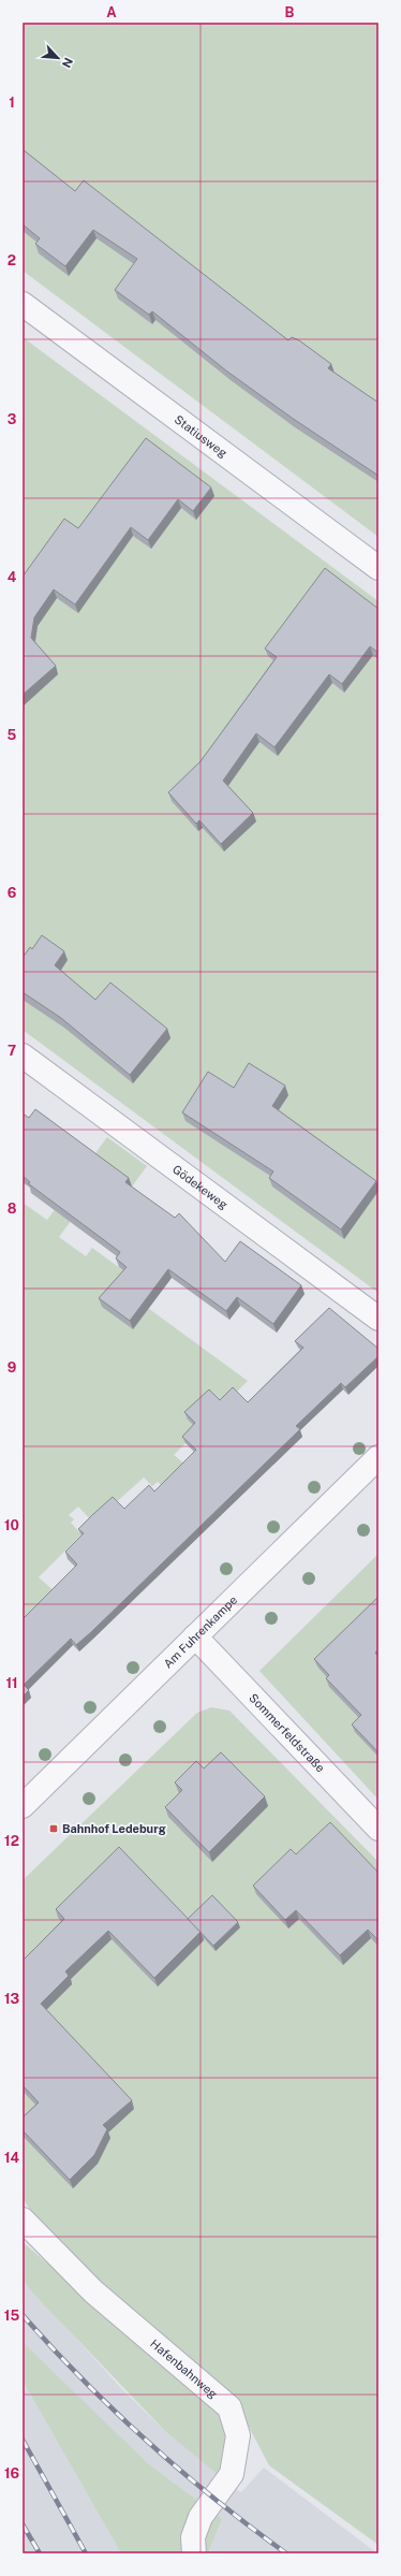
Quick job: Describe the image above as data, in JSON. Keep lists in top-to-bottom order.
{
  "streets": {
    "street": [
      "Statiusweg",
      "Gödekeweg",
      "Am Fuhrenkampe",
      "Sommerfeldstraße",
      "Hafenbahnweg"
    ]
  },
  "crossings": [
    ["Am Fuhrenkampe", "Sommerfeldstraße"]
  ],
  "places": {
    "transit": ["Bahnhof Ledeburg"]
  },
  "north": "bottom right",
  "grid": {
    "columns": ["A", "B"],
    "rows": [
      "1",
      "2",
      "3",
      "4",
      "5",
      "6",
      "7",
      "8",
      "9",
      "10",
      "11",
      "12",
      "13",
      "14",
      "15",
      "16"
    ]
  }
}
